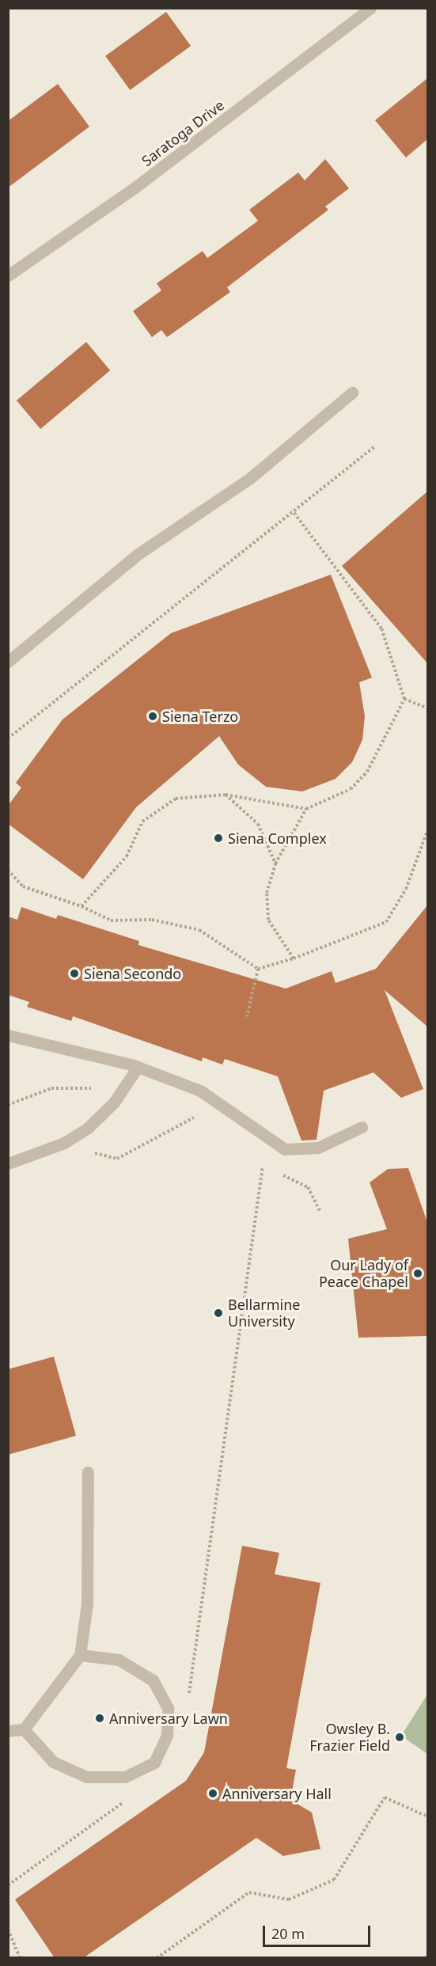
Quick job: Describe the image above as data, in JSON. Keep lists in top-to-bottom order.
{
  "streets": {
    "street": ["Saratoga Drive"]
  },
  "places": [
    "Siena Terzo",
    "Siena Complex",
    "Siena Secondo",
    "Our Lady of Peace Chapel",
    "Bellarmine University",
    "Anniversary Lawn",
    "Owsley B. Frazier Field",
    "Anniversary Hall"
  ],
  "scale_bar": "20 m"
}
